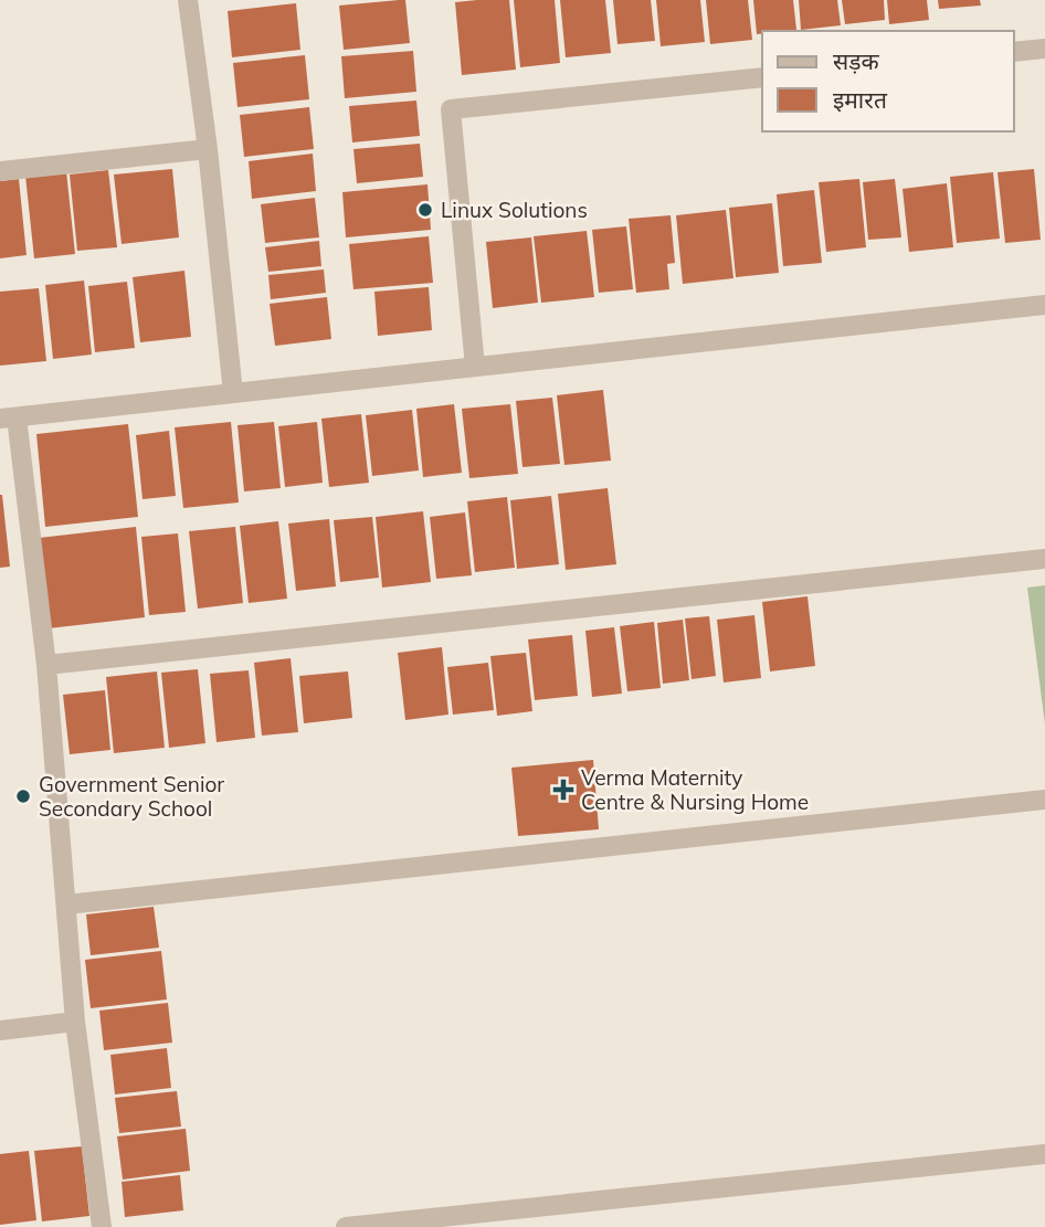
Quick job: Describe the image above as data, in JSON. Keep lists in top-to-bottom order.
{
  "places": {
    "other": ["Linux Solutions", "Government Senior Secondary School"],
    "health": ["Verma Maternity Centre & Nursing Home"]
  },
  "legend": ["सड़क", "इमारत"]
}
